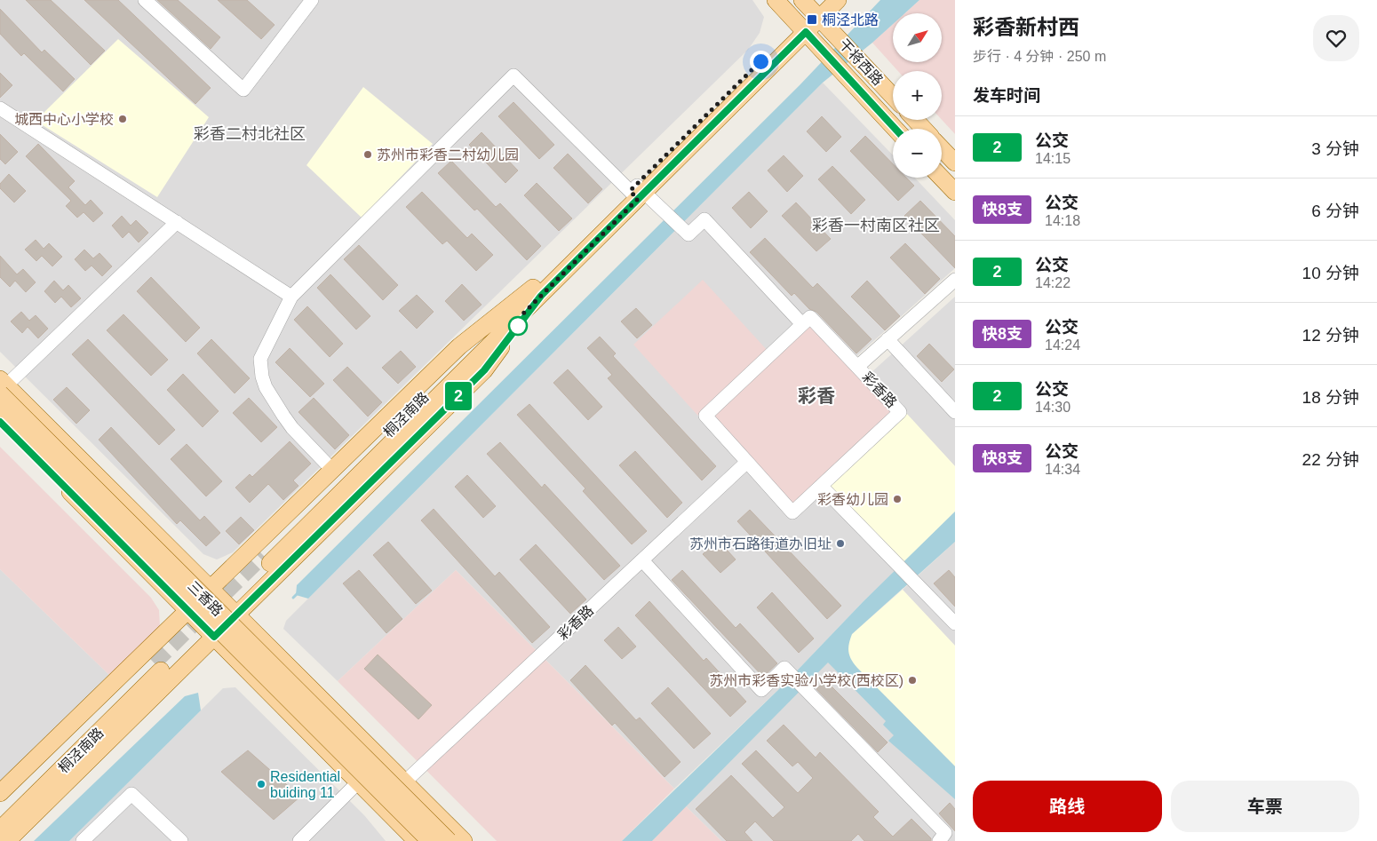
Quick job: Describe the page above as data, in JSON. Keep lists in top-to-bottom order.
{
  "streets": {
    "main road": ["干将西路", "桐泾南路", "三香路"],
    "street": ["彩香路"]
  },
  "crossings": [
    ["干将西路", "桐泾南路"]
  ],
  "districts": ["彩香二村北社区", "彩香一村南区社区", "彩香"],
  "places": {
    "transit": ["桐泾北路"],
    "other": [
      "城西中心小学校",
      "苏州市彩香二村幼儿园",
      "彩香幼儿园",
      "苏州市石路街道办旧址",
      "苏州市彩香实验小学校(西校区)",
      "Residential buiding 11"
    ]
  },
  "lines": ["bus line 2"],
  "north": "top right",
  "page": {
    "on_map": "2",
    "heading": [
      ["彩香新村西", "步行 · 4 分钟 · 250 m"],
      "发车时间"
    ],
    "map_buttons": ["+", "−"],
    "list": [
      {
        "mark": "2",
        "name": "公交",
        "note": "14:15",
        "value": "3 分钟"
      },
      {
        "mark": "快8支",
        "name": "公交",
        "note": "14:18",
        "value": "6 分钟"
      },
      {
        "mark": "2",
        "name": "公交",
        "note": "14:22",
        "value": "10 分钟"
      },
      {
        "mark": "快8支",
        "name": "公交",
        "note": "14:24",
        "value": "12 分钟"
      },
      {
        "mark": "2",
        "name": "公交",
        "note": "14:30",
        "value": "18 分钟"
      },
      {
        "mark": "快8支",
        "name": "公交",
        "note": "14:34",
        "value": "22 分钟"
      }
    ],
    "buttons": ["路线", "车票"]
  }
}
